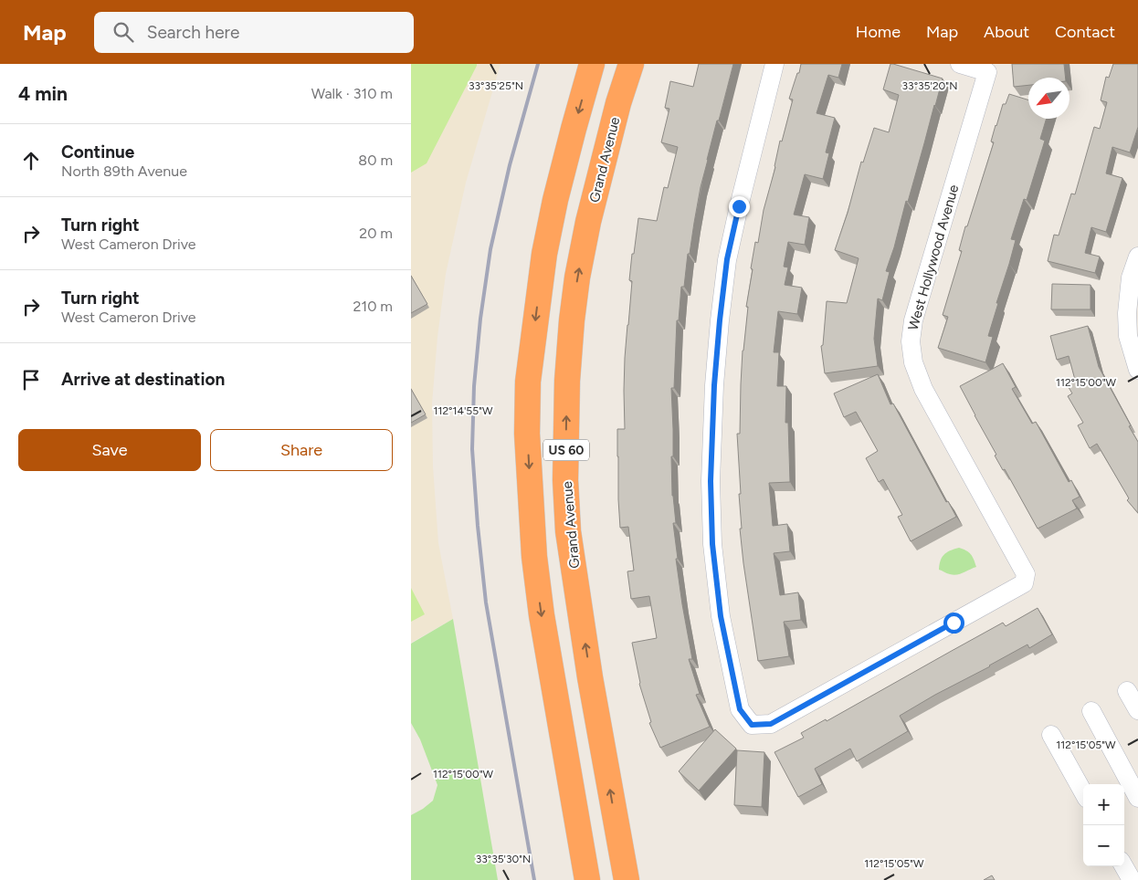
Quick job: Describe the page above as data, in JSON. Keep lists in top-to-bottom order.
{
  "streets": {
    "highway": ["Grand Avenue", "US 60"],
    "street": ["West Hollywood Avenue"]
  },
  "north": "bottom left",
  "page": {
    "header": "Map",
    "search": "Search here",
    "nav": [
      "Home",
      "Map",
      "About",
      "Contact"
    ],
    "heading": ["4 min", "Walk · 310 m"],
    "list": [
      ["Continue", "North 89th Avenue", "80 m"],
      ["Turn right", "West Cameron Drive", "20 m"],
      ["Turn right", "West Cameron Drive", "210 m"],
      "Arrive at destination"
    ],
    "buttons": ["Save", "Share"],
    "map_buttons": ["+", "−"]
  },
  "coordinates": [
    "33°35'25\"N",
    "33°35'20\"N",
    "112°15'00\"W",
    "112°14'55\"W",
    "112°15'05\"W",
    "33°35'30\"N"
  ]
}
